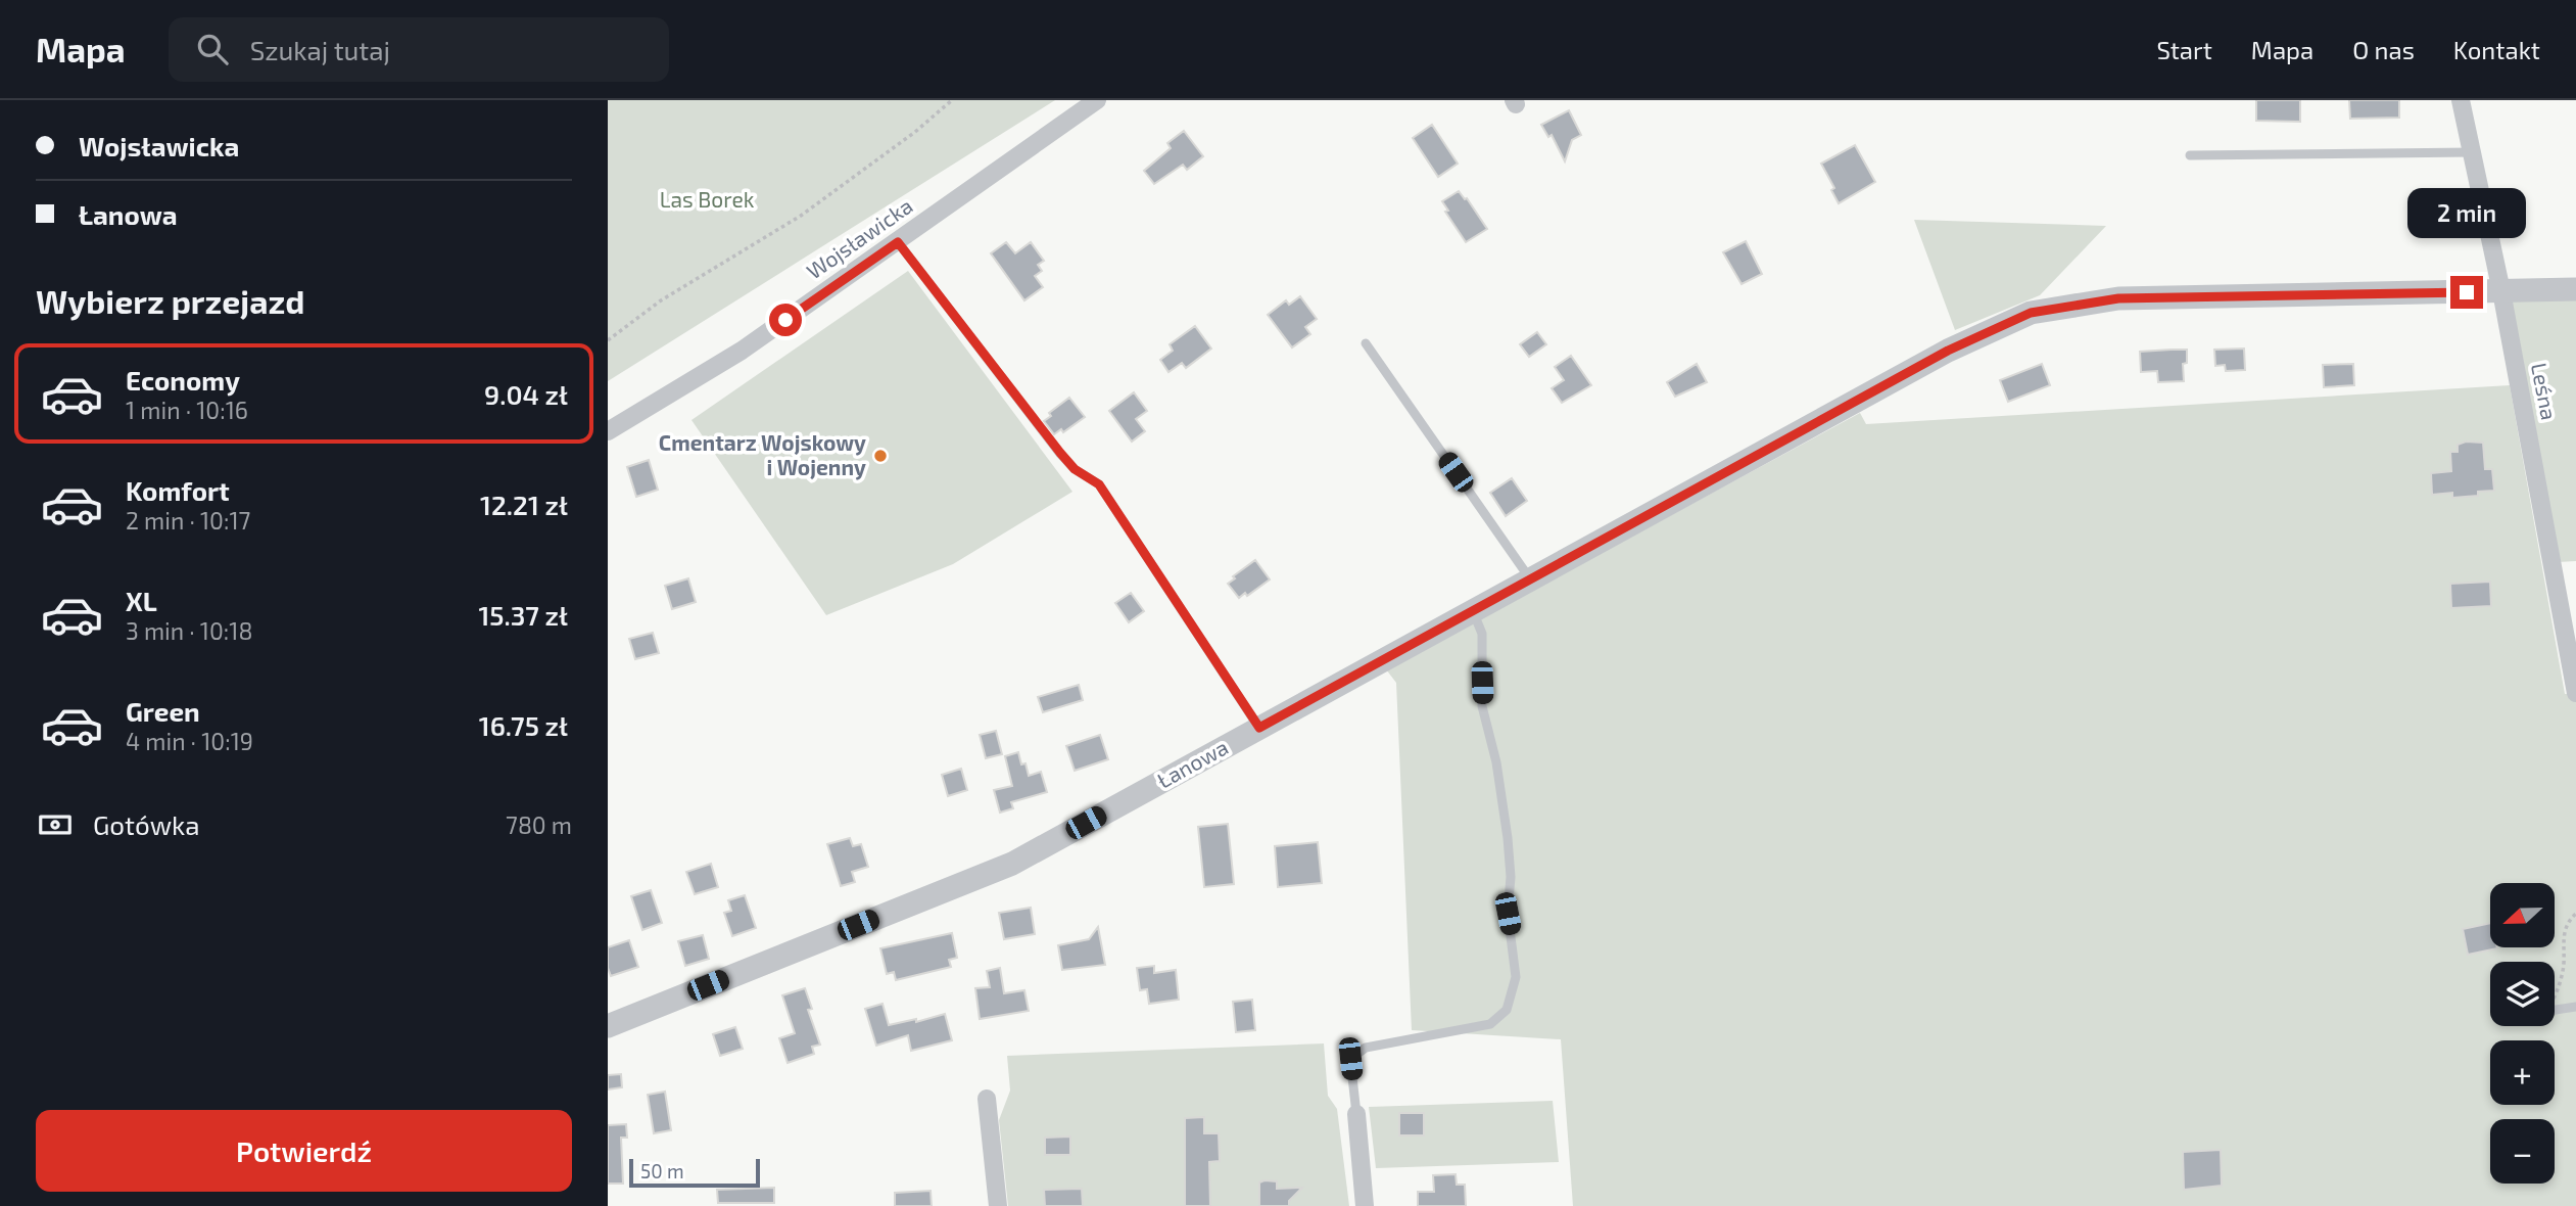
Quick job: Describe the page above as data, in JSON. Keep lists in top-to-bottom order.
{
  "streets": {
    "street": ["Wojsławicka", "Leśna", "Łanowa"]
  },
  "crossings": [
    ["Leśna", "Łanowa"]
  ],
  "parks": ["Las Borek"],
  "places": ["Cmentarz Wojskowy i Wojenny"],
  "scale_bar": "50 m",
  "north": "left",
  "page": {
    "header": "Mapa",
    "search": "Szukaj tutaj",
    "nav": [
      "Start",
      "Mapa",
      "O nas",
      "Kontakt"
    ],
    "banner": ["Wojsławicka", "Łanowa"],
    "bubble": "2 min",
    "heading": "Wybierz przejazd",
    "list": [
      {
        "name": "Economy",
        "note": "1 min · 10:16",
        "value": "9.04 zł"
      },
      {
        "name": "Komfort",
        "note": "2 min · 10:17",
        "value": "12.21 zł"
      },
      {
        "name": "XL",
        "note": "3 min · 10:18",
        "value": "15.37 zł"
      },
      {
        "name": "Green",
        "note": "4 min · 10:19",
        "value": "16.75 zł"
      }
    ],
    "pay": ["Gotówka", "780 m"],
    "map_buttons": ["+", "−"],
    "buttons": "Potwierdź",
    "scale": "50 m"
  }
}
